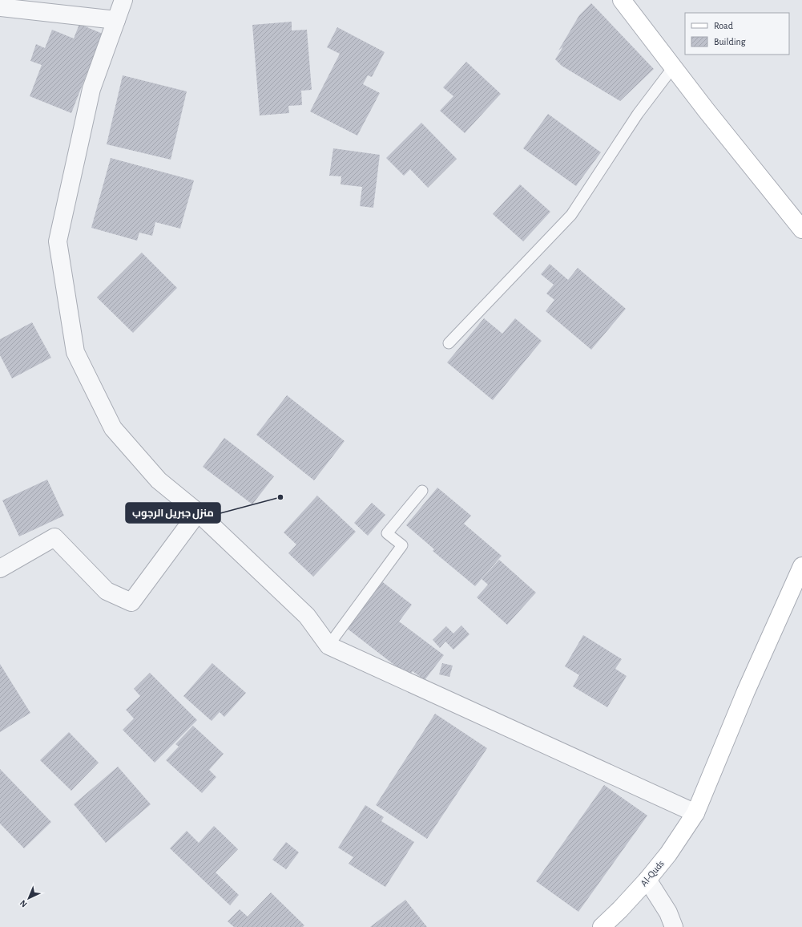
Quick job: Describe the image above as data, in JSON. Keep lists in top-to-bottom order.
{
  "streets": {
    "street": ["Al-Quds"]
  },
  "places": ["منزل جبريل الرجوب"],
  "legend": ["Road", "Building"],
  "north": "bottom left"
}
